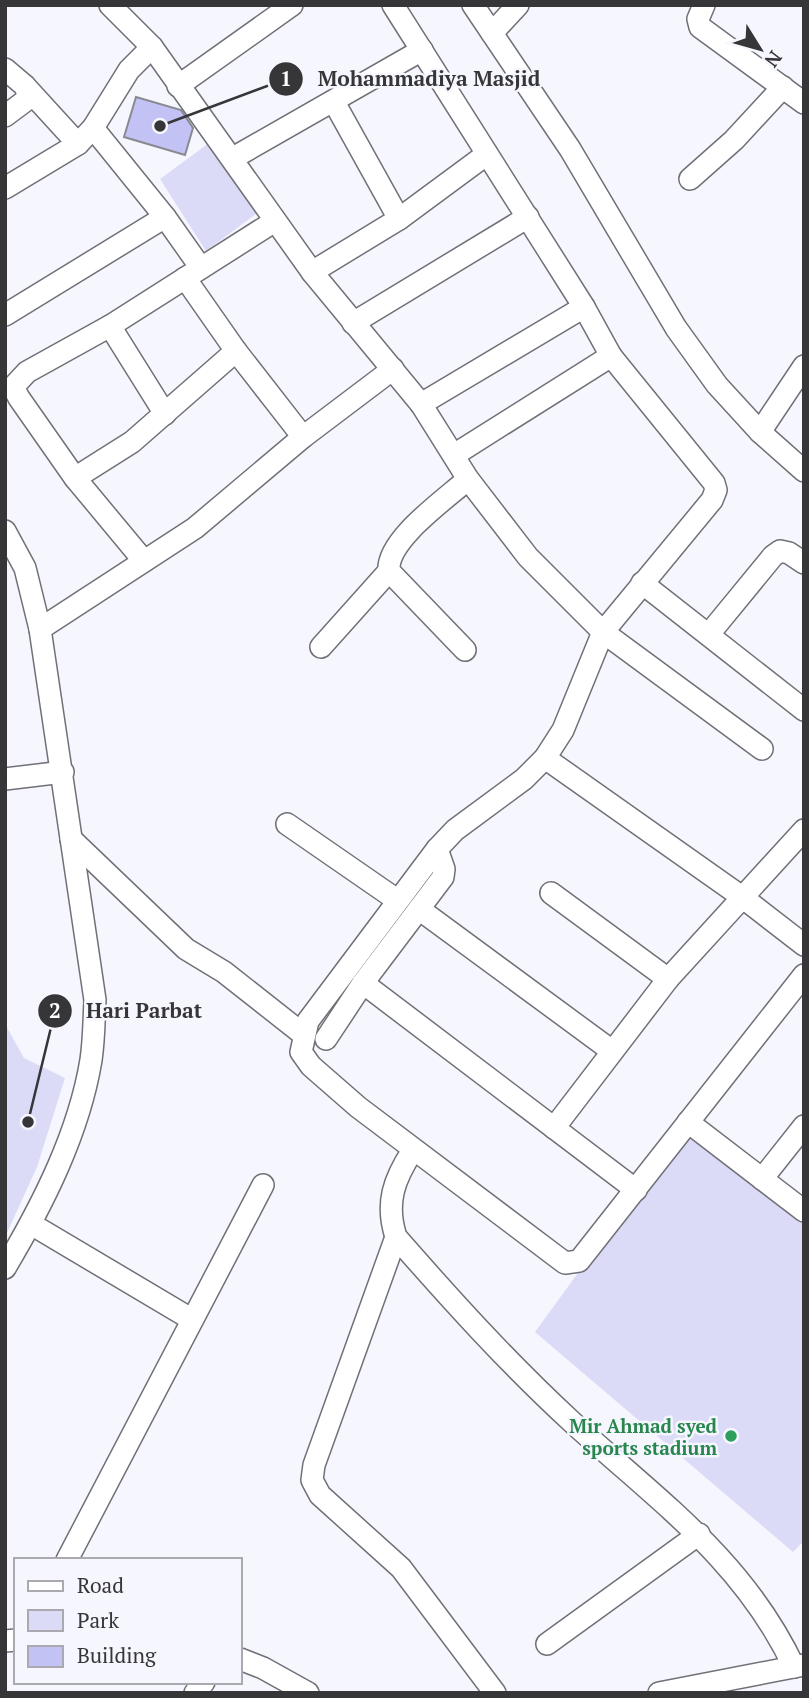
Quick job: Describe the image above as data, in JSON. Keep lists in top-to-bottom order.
{
  "places": ["Mohammadiya Masjid", "Hari Parbat", "Mir Ahmad syed sports stadium"],
  "legend": ["Road", "Park", "Building"],
  "north": "bottom right"
}
